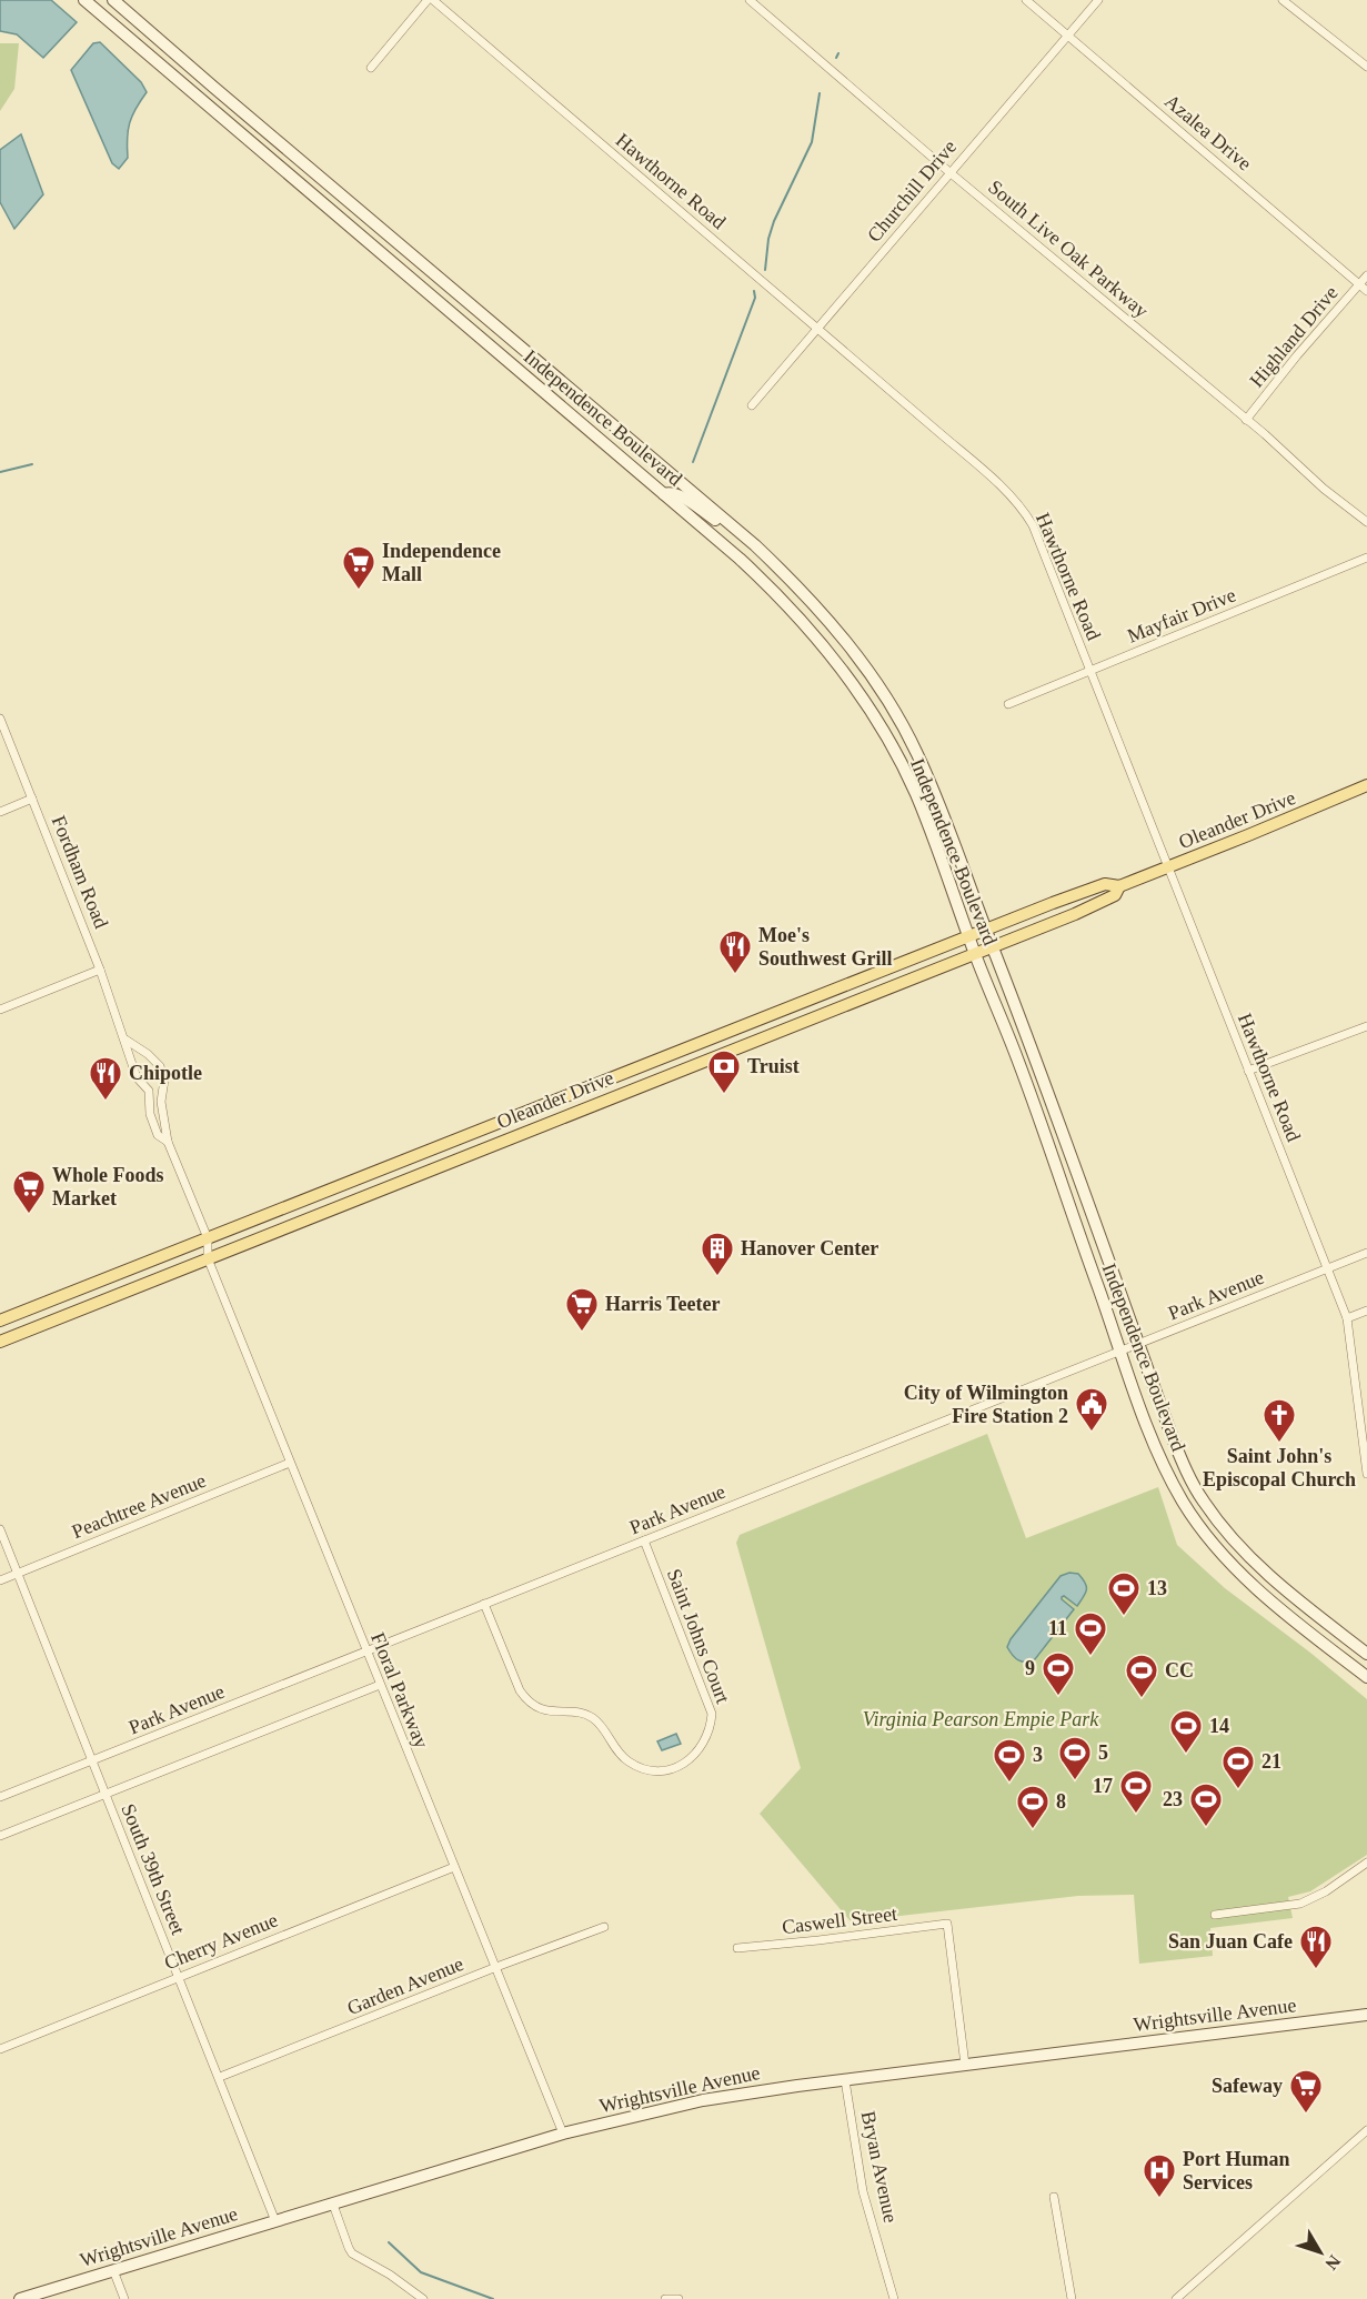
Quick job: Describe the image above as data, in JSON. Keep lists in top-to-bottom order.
{
  "streets": {
    "main road": ["Independence Boulevard", "Oleander Drive", "Wrightsville Avenue"],
    "street": [
      "Azalea Drive",
      "Hawthorne Road",
      "Churchill Drive",
      "South Live Oak Parkway",
      "Highland Drive",
      "Mayfair Drive",
      "Fordham Road",
      "Park Avenue",
      "Peachtree Avenue",
      "Saint Johns Court",
      "Floral Parkway",
      "South 39th Street",
      "Caswell Street",
      "Cherry Avenue",
      "Garden Avenue",
      "Bryan Avenue"
    ]
  },
  "crossings": [
    ["Azalea Drive", "Churchill Drive"],
    ["Azalea Drive", "Highland Drive"],
    ["Hawthorne Road", "Churchill Drive"],
    ["Hawthorne Road", "Mayfair Drive"],
    ["Hawthorne Road", "Oleander Drive"],
    ["Hawthorne Road", "Park Avenue"],
    ["Churchill Drive", "South Live Oak Parkway"],
    ["South Live Oak Parkway", "Highland Drive"],
    ["Independence Boulevard", "Oleander Drive"],
    ["Independence Boulevard", "Park Avenue"],
    ["Oleander Drive", "Fordham Road"],
    ["Oleander Drive", "Floral Parkway"],
    ["Fordham Road", "Floral Parkway"],
    ["Park Avenue", "Saint Johns Court"],
    ["Park Avenue", "Floral Parkway"],
    ["Park Avenue", "South 39th Street"],
    ["Peachtree Avenue", "Floral Parkway"],
    ["Peachtree Avenue", "South 39th Street"],
    ["Floral Parkway", "Cherry Avenue"],
    ["Floral Parkway", "Garden Avenue"],
    ["Floral Parkway", "Wrightsville Avenue"],
    ["South 39th Street", "Cherry Avenue"],
    ["South 39th Street", "Garden Avenue"],
    ["South 39th Street", "Wrightsville Avenue"],
    ["Caswell Street", "Wrightsville Avenue"],
    ["Wrightsville Avenue", "Bryan Avenue"]
  ],
  "parks": ["Virginia Pearson Empie Park"],
  "places": {
    "supermarket": [
      "Independence Mall",
      "Whole Foods Market",
      "Harris Teeter",
      "Safeway"
    ],
    "restaurant": ["Moe's Southwest Grill", "Chipotle", "San Juan Cafe"],
    "bank": ["Truist"],
    "building": ["Hanover Center"],
    "public building": ["City of Wilmington Fire Station 2"],
    "church": ["Saint John's Episcopal Church"],
    "sports": [
      "13",
      "11",
      "9",
      "CC",
      "14",
      "5",
      "3",
      "21",
      "17",
      "23",
      "8"
    ],
    "hospital": ["Port Human Services"]
  },
  "north": "bottom right"
}
